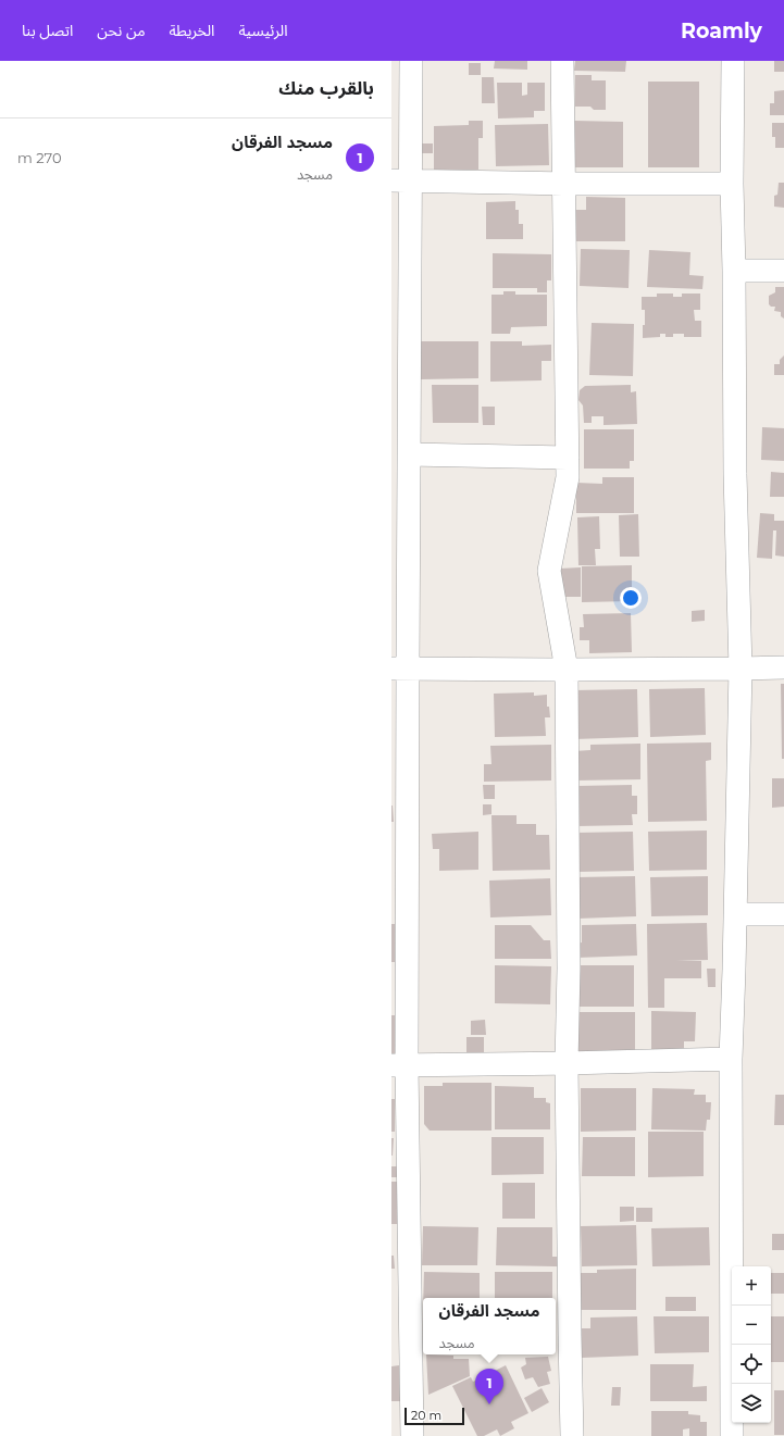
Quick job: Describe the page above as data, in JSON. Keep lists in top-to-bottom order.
{
  "scale_bar": "20 m",
  "page": {
    "header": "Roamly",
    "nav": [
      "الرئيسية",
      "الخريطة",
      "من نحن",
      "اتصل بنا"
    ],
    "heading": "بالقرب منك",
    "list": [
      {
        "mark": "1",
        "name": "مسجد الفرقان",
        "note": "مسجد",
        "value": "270 m"
      }
    ],
    "map_buttons": ["+", "−"],
    "popup": ["مسجد الفرقان", "مسجد"],
    "pins": "1",
    "scale": "20 m"
  }
}
